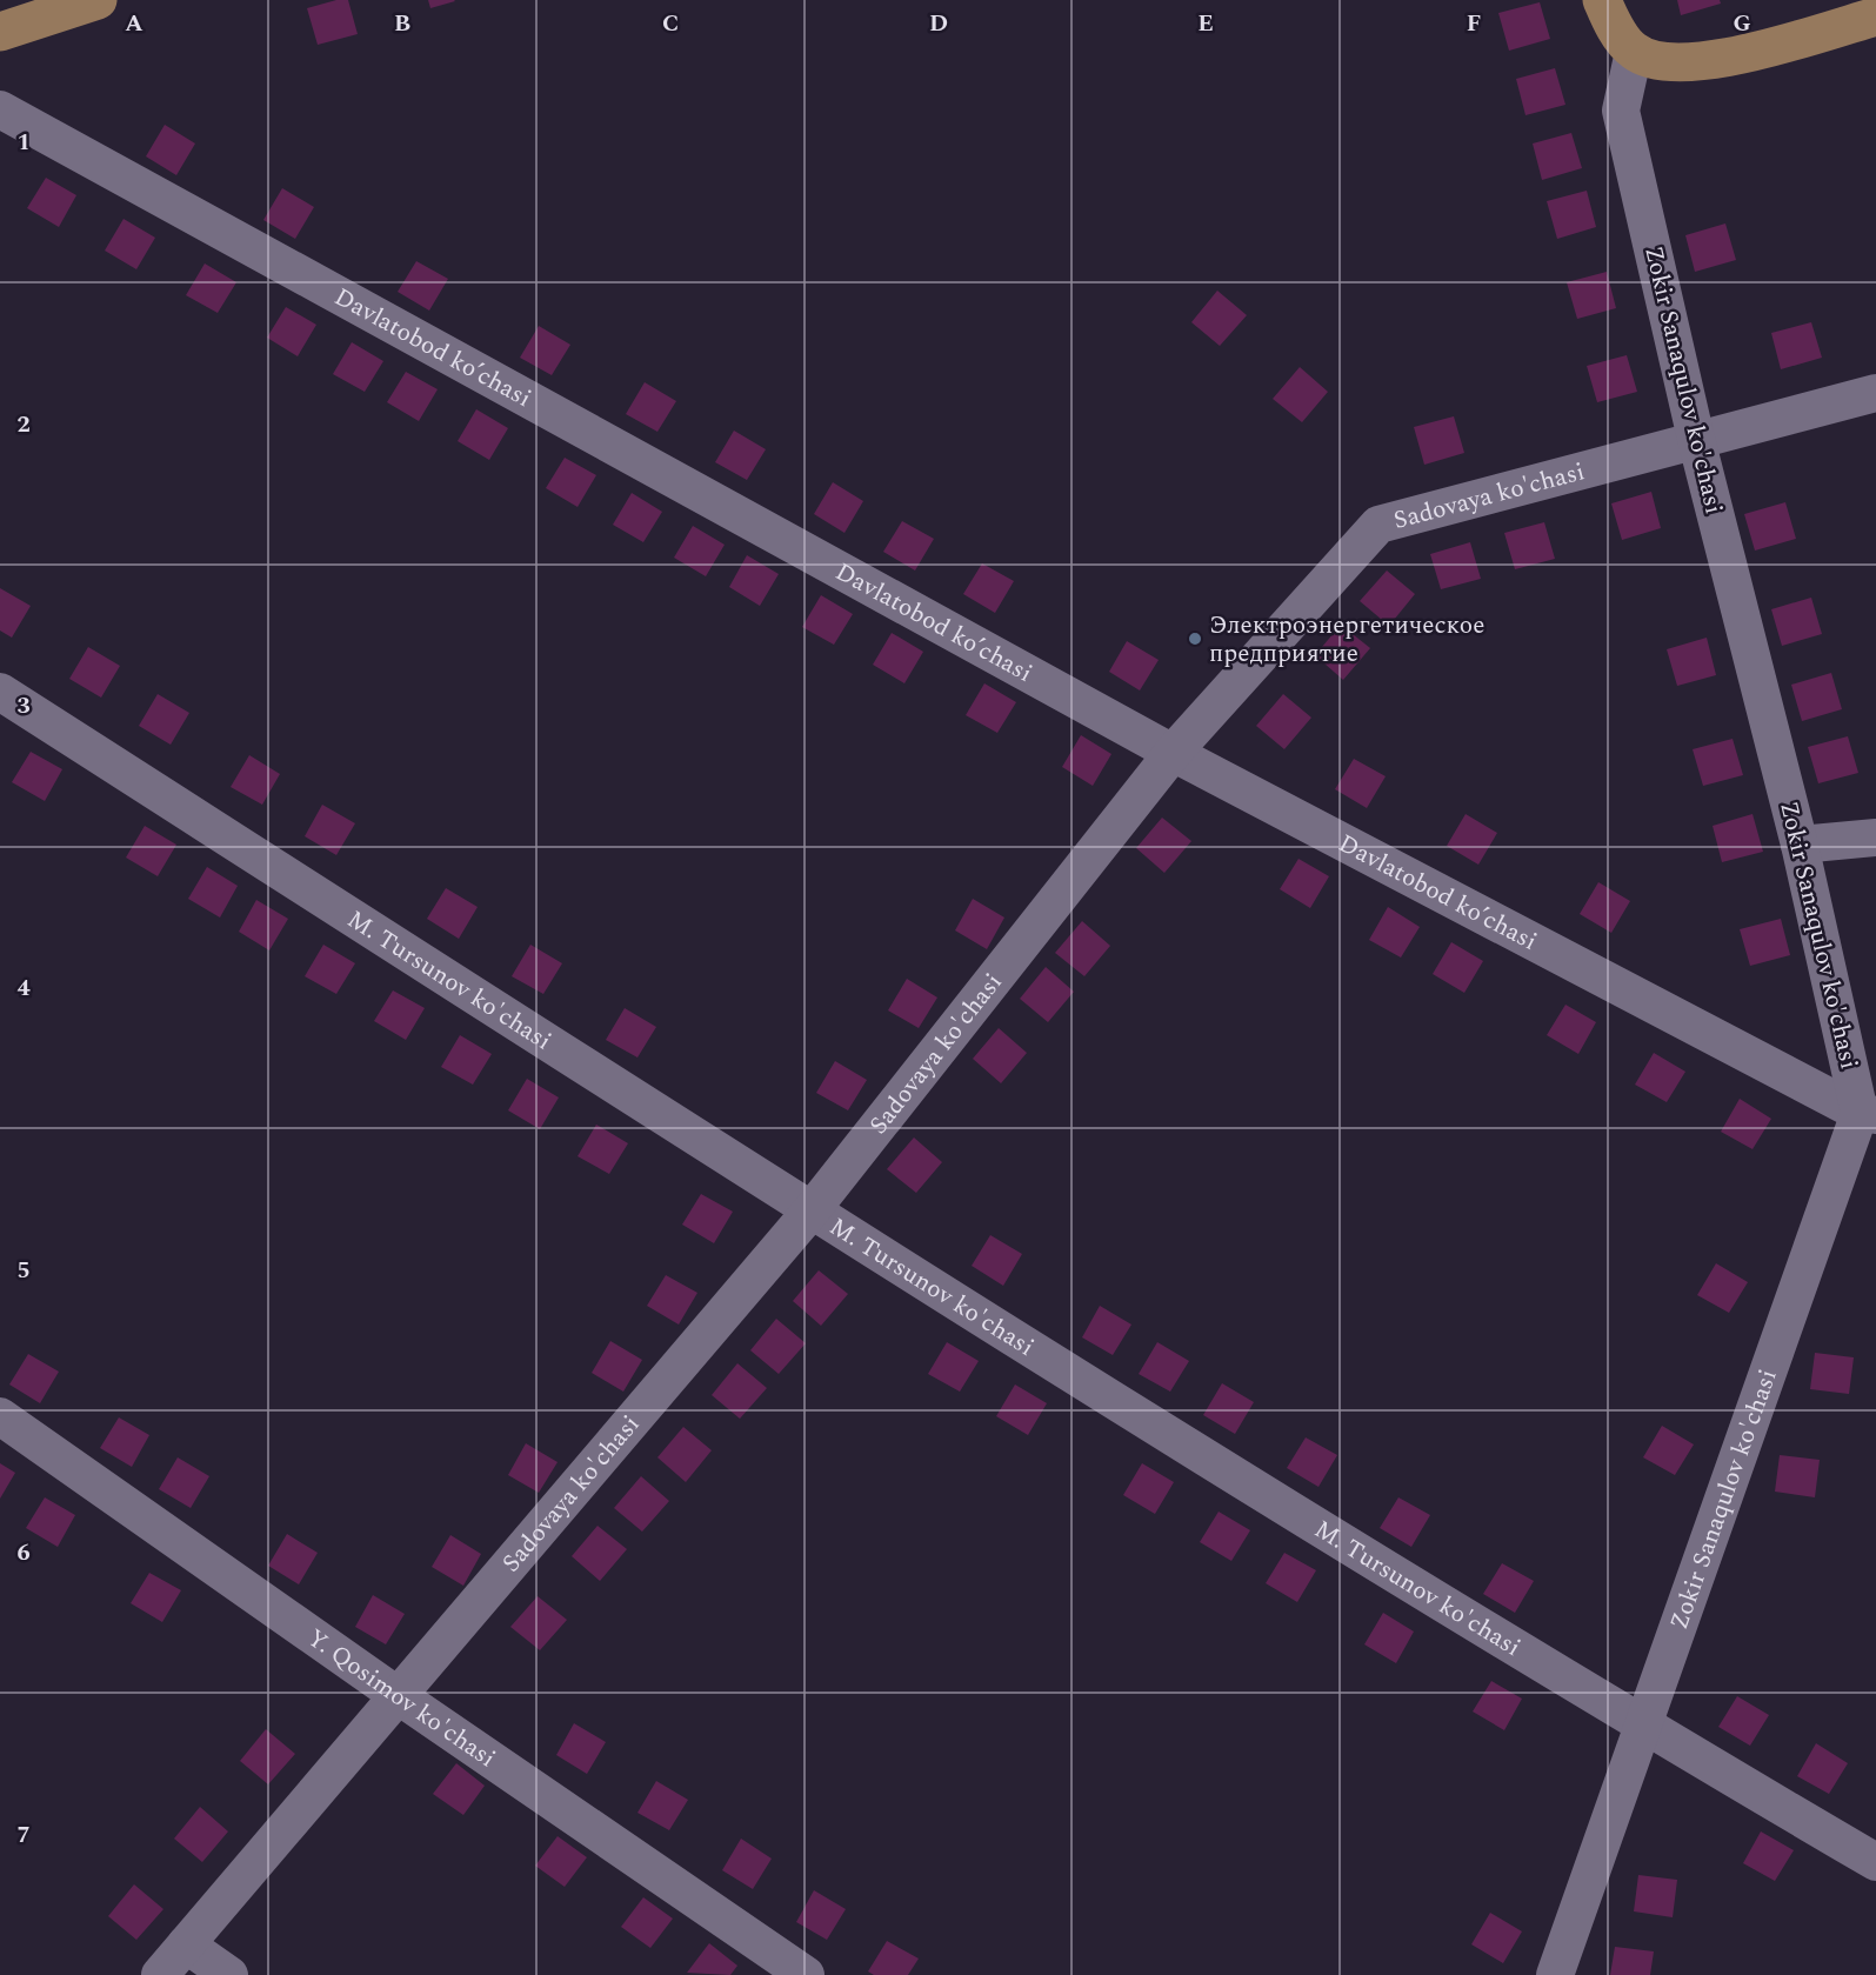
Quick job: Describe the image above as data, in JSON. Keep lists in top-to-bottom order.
{
  "streets": {
    "street": [
      "Davlatobod ko’chasi",
      "Zokir Sanaqulov ko'chasi",
      "Sadovaya ko'chasi",
      "M. Tursunov ko'chasi",
      "Y. Qosimov ko'chasi"
    ]
  },
  "crossings": [
    ["Davlatobod ko’chasi", "Zokir Sanaqulov ko'chasi"],
    ["Davlatobod ko’chasi", "Sadovaya ko'chasi"],
    ["Zokir Sanaqulov ko'chasi", "Sadovaya ko'chasi"],
    ["Zokir Sanaqulov ko'chasi", "M. Tursunov ko'chasi"],
    ["Sadovaya ko'chasi", "M. Tursunov ko'chasi"],
    ["Sadovaya ko'chasi", "Y. Qosimov ko'chasi"]
  ],
  "places": ["Электроэнергетическое предприятие"],
  "grid": {
    "columns": [
      "A",
      "B",
      "C",
      "D",
      "E",
      "F",
      "G"
    ],
    "rows": [
      "1",
      "2",
      "3",
      "4",
      "5",
      "6",
      "7"
    ]
  }
}
